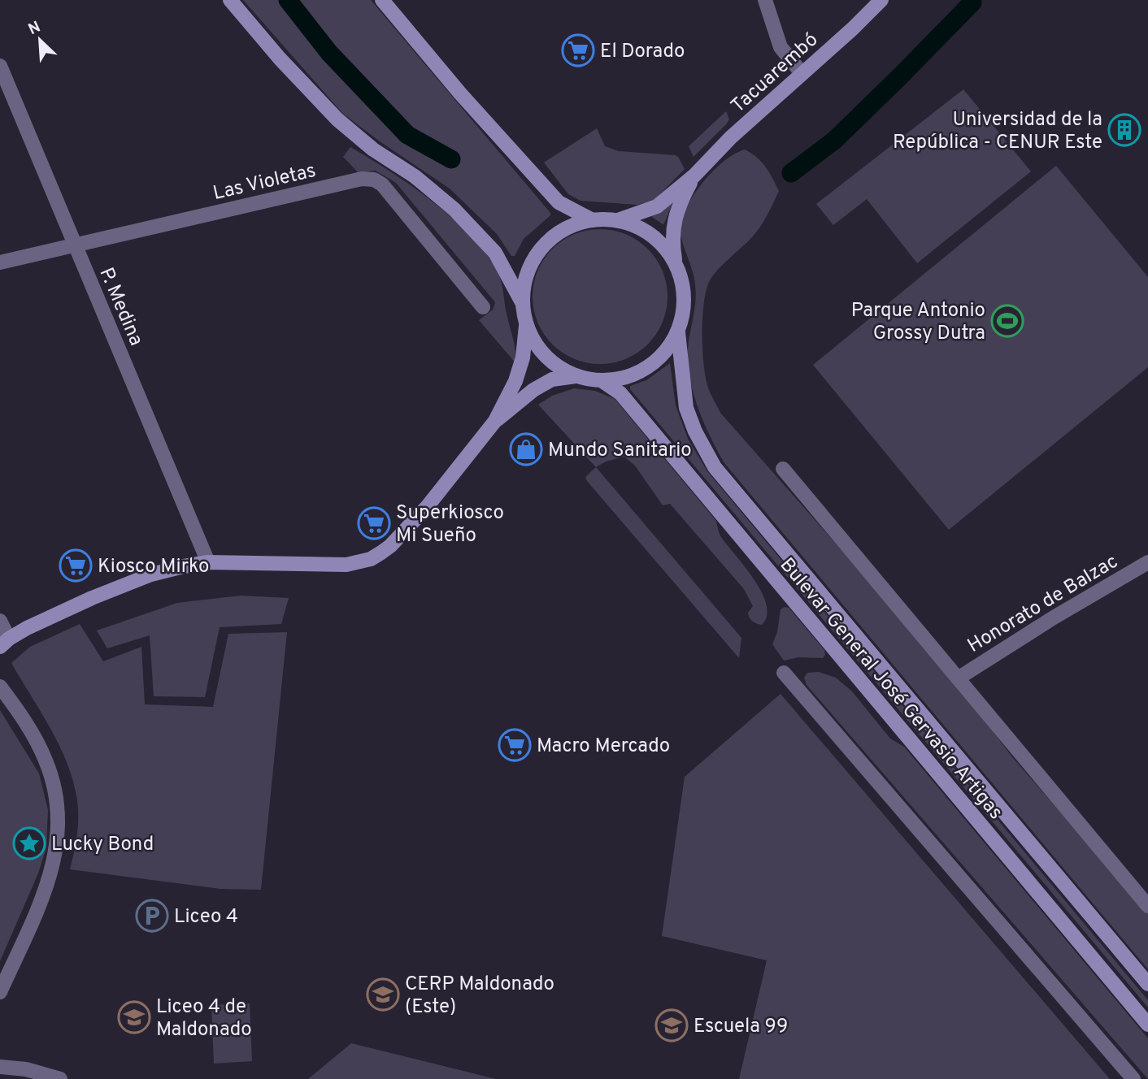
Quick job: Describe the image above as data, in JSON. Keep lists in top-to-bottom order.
{
  "streets": {
    "main road": ["Tacuarembó", "Bulevar General José Gervasio Artigas"],
    "street": ["Las Violetas", "P. Medina", "Honorato de Balzac"]
  },
  "crossings": [
    ["Tacuarembó", "Bulevar General José Gervasio Artigas"],
    ["Las Violetas", "P. Medina"]
  ],
  "places": {
    "supermarket": [
      "El Dorado",
      "Superkiosco Mi Sueño",
      "Kiosco Mirko",
      "Macro Mercado"
    ],
    "building": ["Universidad de la República - CENUR Este"],
    "sports": ["Parque Antonio Grossy Dutra"],
    "shop": ["Mundo Sanitario"],
    "place": ["Lucky Bond"],
    "parking": ["Liceo 4"],
    "school or university": ["CERP Maldonado (Este)", "Liceo 4 de Maldonado", "Escuela 99"]
  },
  "north": "top left"
}
